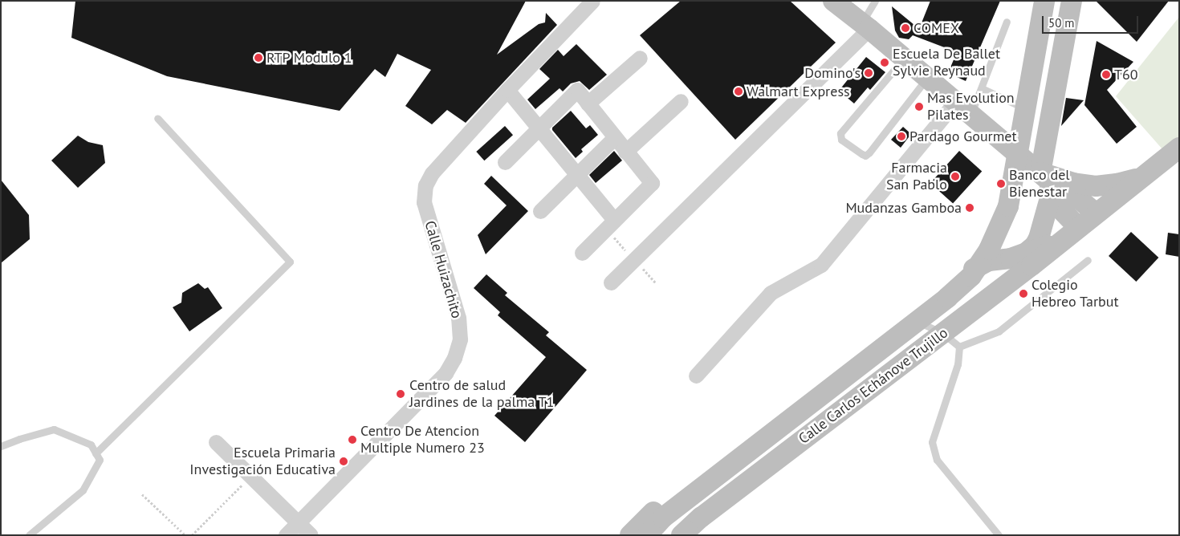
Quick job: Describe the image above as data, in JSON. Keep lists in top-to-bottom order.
{
  "streets": {
    "street": ["Calle Huizachito", "Calle Carlos Echánove Trujillo"]
  },
  "places": [
    "COMEX",
    "RTP Modulo 1",
    "Escuela De Ballet Sylvie Reynaud",
    "Domino's",
    "T60",
    "Walmart Express",
    "Mas Evolution Pilates",
    "Pardago Gourmet",
    "Farmacia San Pablo",
    "Banco del Bienestar",
    "Mudanzas Gamboa",
    "Colegio Hebreo Tarbut",
    "Centro de salud Jardines de la palma T1",
    "Centro De Atencion Multiple Numero 23",
    "Escuela Primaria Investigación Educativa"
  ],
  "scale_bar": "50 m"
}
